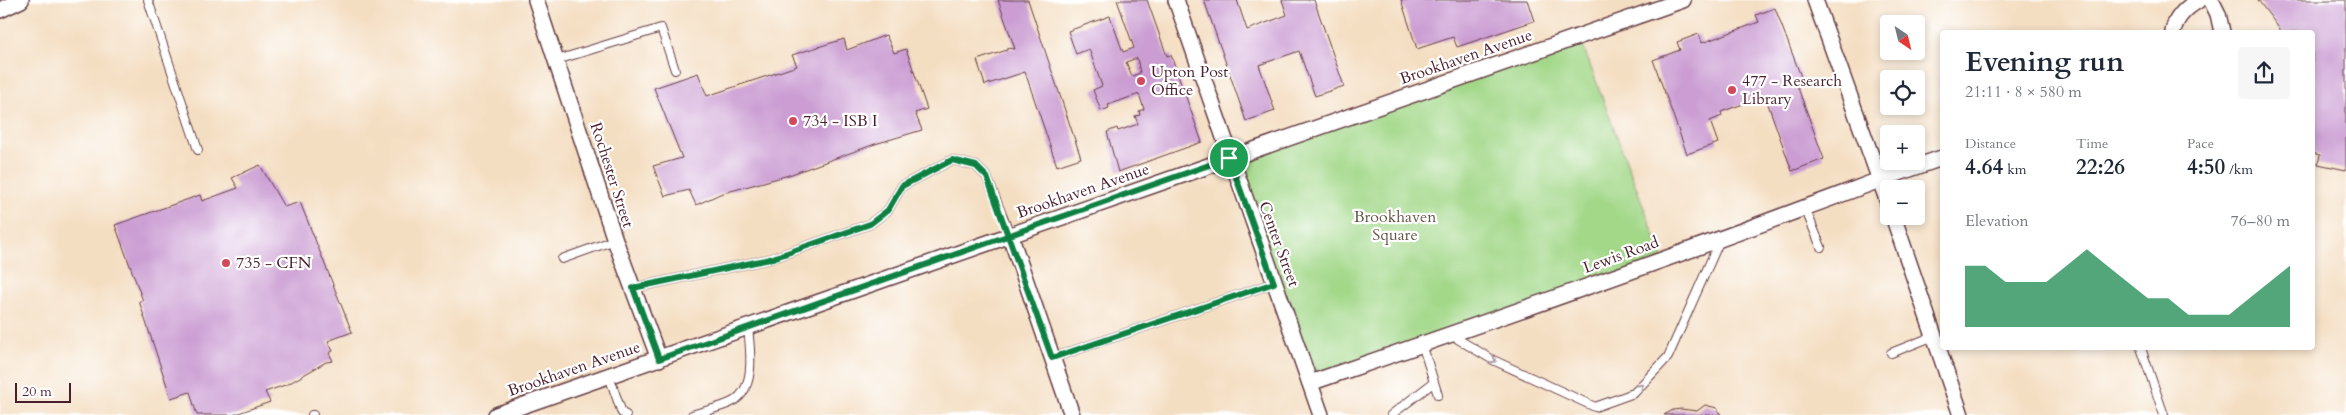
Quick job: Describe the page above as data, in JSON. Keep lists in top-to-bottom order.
{
  "streets": {
    "street": [
      "Brookhaven Avenue",
      "Rochester Street",
      "Center Street",
      "Lewis Road"
    ]
  },
  "crossings": [
    ["Brookhaven Avenue", "Rochester Street"],
    ["Brookhaven Avenue", "Center Street"],
    ["Center Street", "Lewis Road"]
  ],
  "parks": ["Brookhaven Square"],
  "places": [
    "Upton Post Office",
    "477 - Research Library",
    "734 - ISB I",
    "735 - CFN"
  ],
  "scale_bar": "20 m",
  "north": "bottom right",
  "page": {
    "map_buttons": ["+", "−"],
    "heading": ["Evening run", "21:11 · 8 × 580 m"],
    "stats": [
      ["Distance", "4.64 km"],
      ["Time", "22:26"],
      ["Pace", "4:50 /km"]
    ],
    "chart": ["Elevation", "76–80 m"],
    "scale": "20 m"
  }
}
